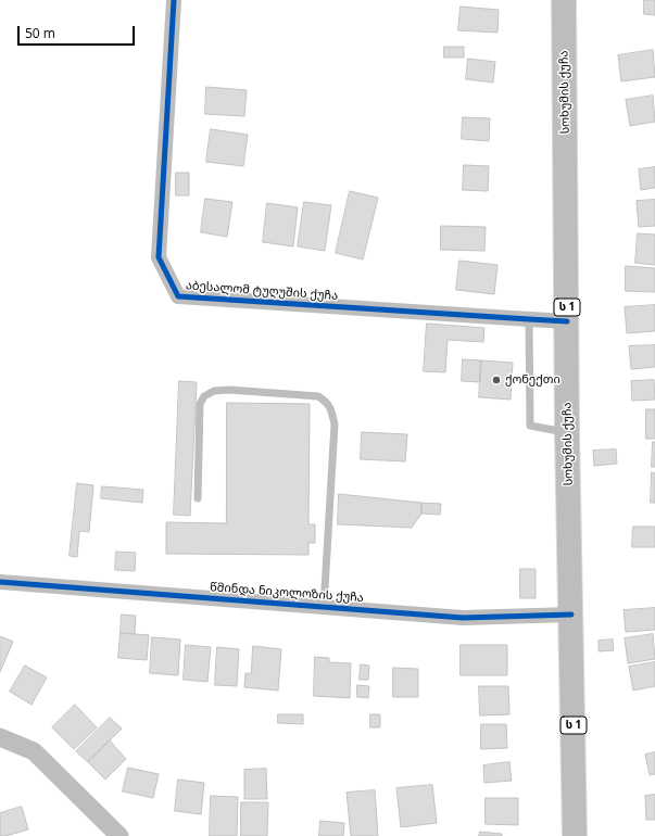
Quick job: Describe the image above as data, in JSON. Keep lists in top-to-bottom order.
{
  "streets": {
    "highway": ["სოხუმის ქუჩა", "ს 1"],
    "street": ["აბესალომ ტუღუშის ქუჩა", "წმინდა ნიკოლოზის ქუჩა"]
  },
  "crossings": [
    ["სოხუმის ქუჩა", "აბესალომ ტუღუშის ქუჩა"],
    ["სოხუმის ქუჩა", "წმინდა ნიკოლოზის ქუჩა"]
  ],
  "places": ["ქონექთი"],
  "scale_bar": "50 m"
}
